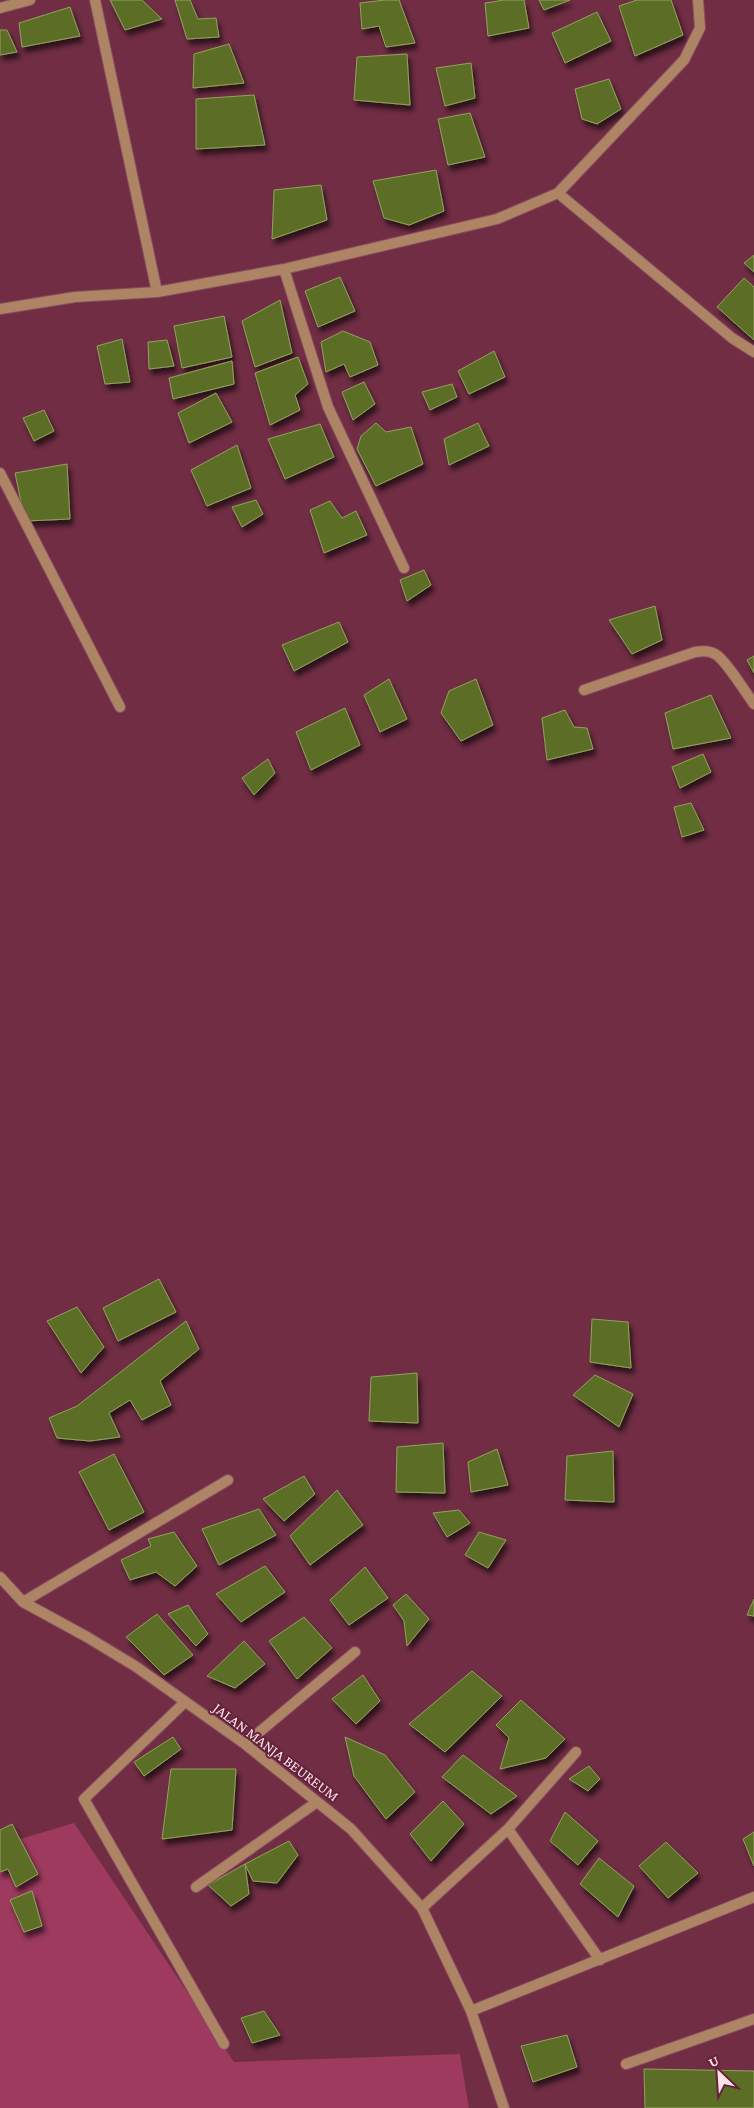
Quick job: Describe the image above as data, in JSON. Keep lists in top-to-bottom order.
{
  "streets": {
    "street": ["JALAN MANJA BEUREUM"]
  },
  "north": "top left"
}
